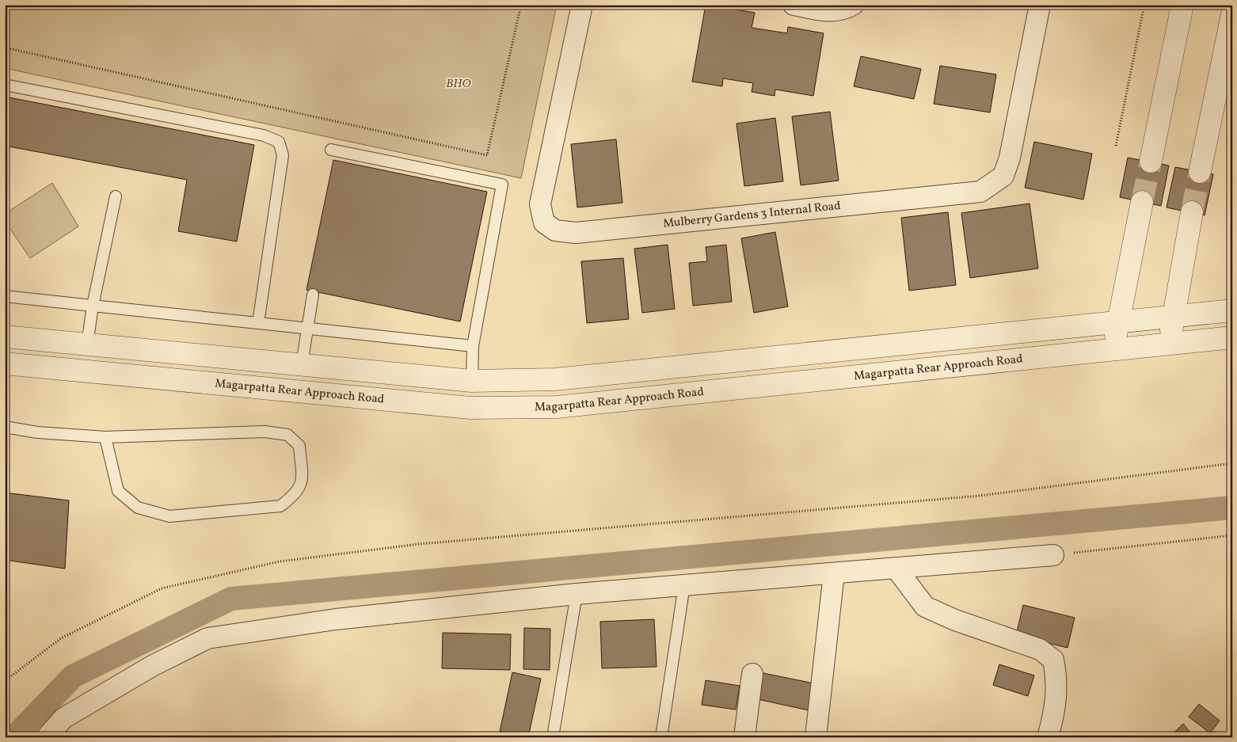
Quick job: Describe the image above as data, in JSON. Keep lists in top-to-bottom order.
{
  "streets": {
    "street": ["Mulberry Gardens 3 Internal Road", "Magarpatta Rear Approach Road"]
  },
  "parks": ["BHO"]
}
